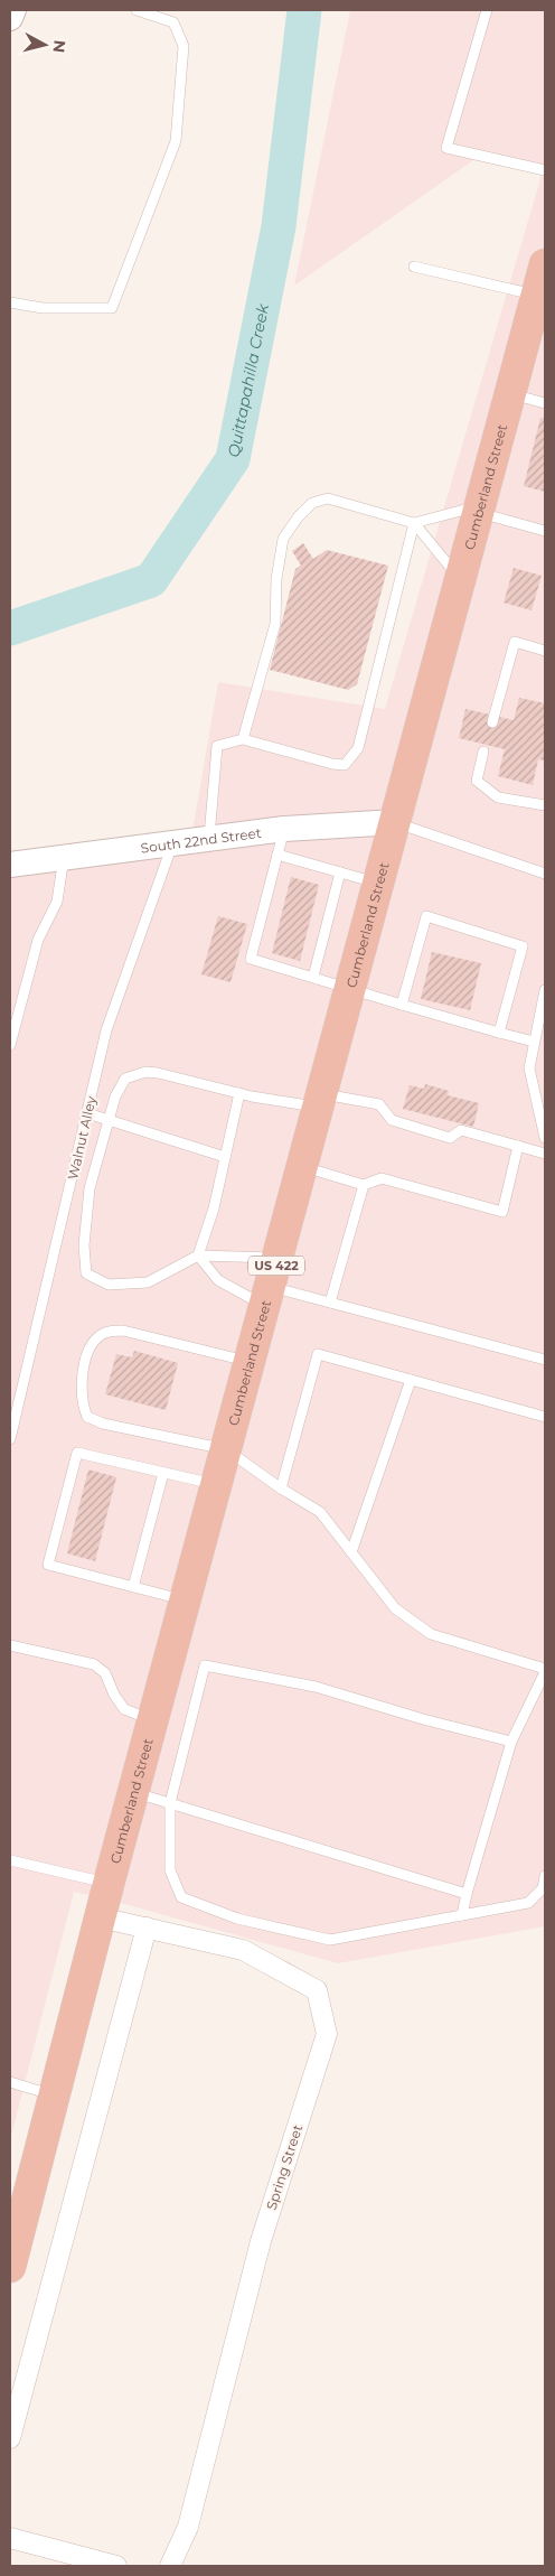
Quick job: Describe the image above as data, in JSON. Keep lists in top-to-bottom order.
{
  "streets": {
    "highway": ["Cumberland Street", "US 422"],
    "street": ["South 22nd Street", "Spring Street"],
    "lane": ["Walnut Alley"]
  },
  "crossings": [
    ["Cumberland Street", "South 22nd Street"],
    ["Cumberland Street", "Spring Street"],
    ["South 22nd Street", "Walnut Alley"]
  ],
  "water": ["Quittapahilla Creek"],
  "north": "right"
}
